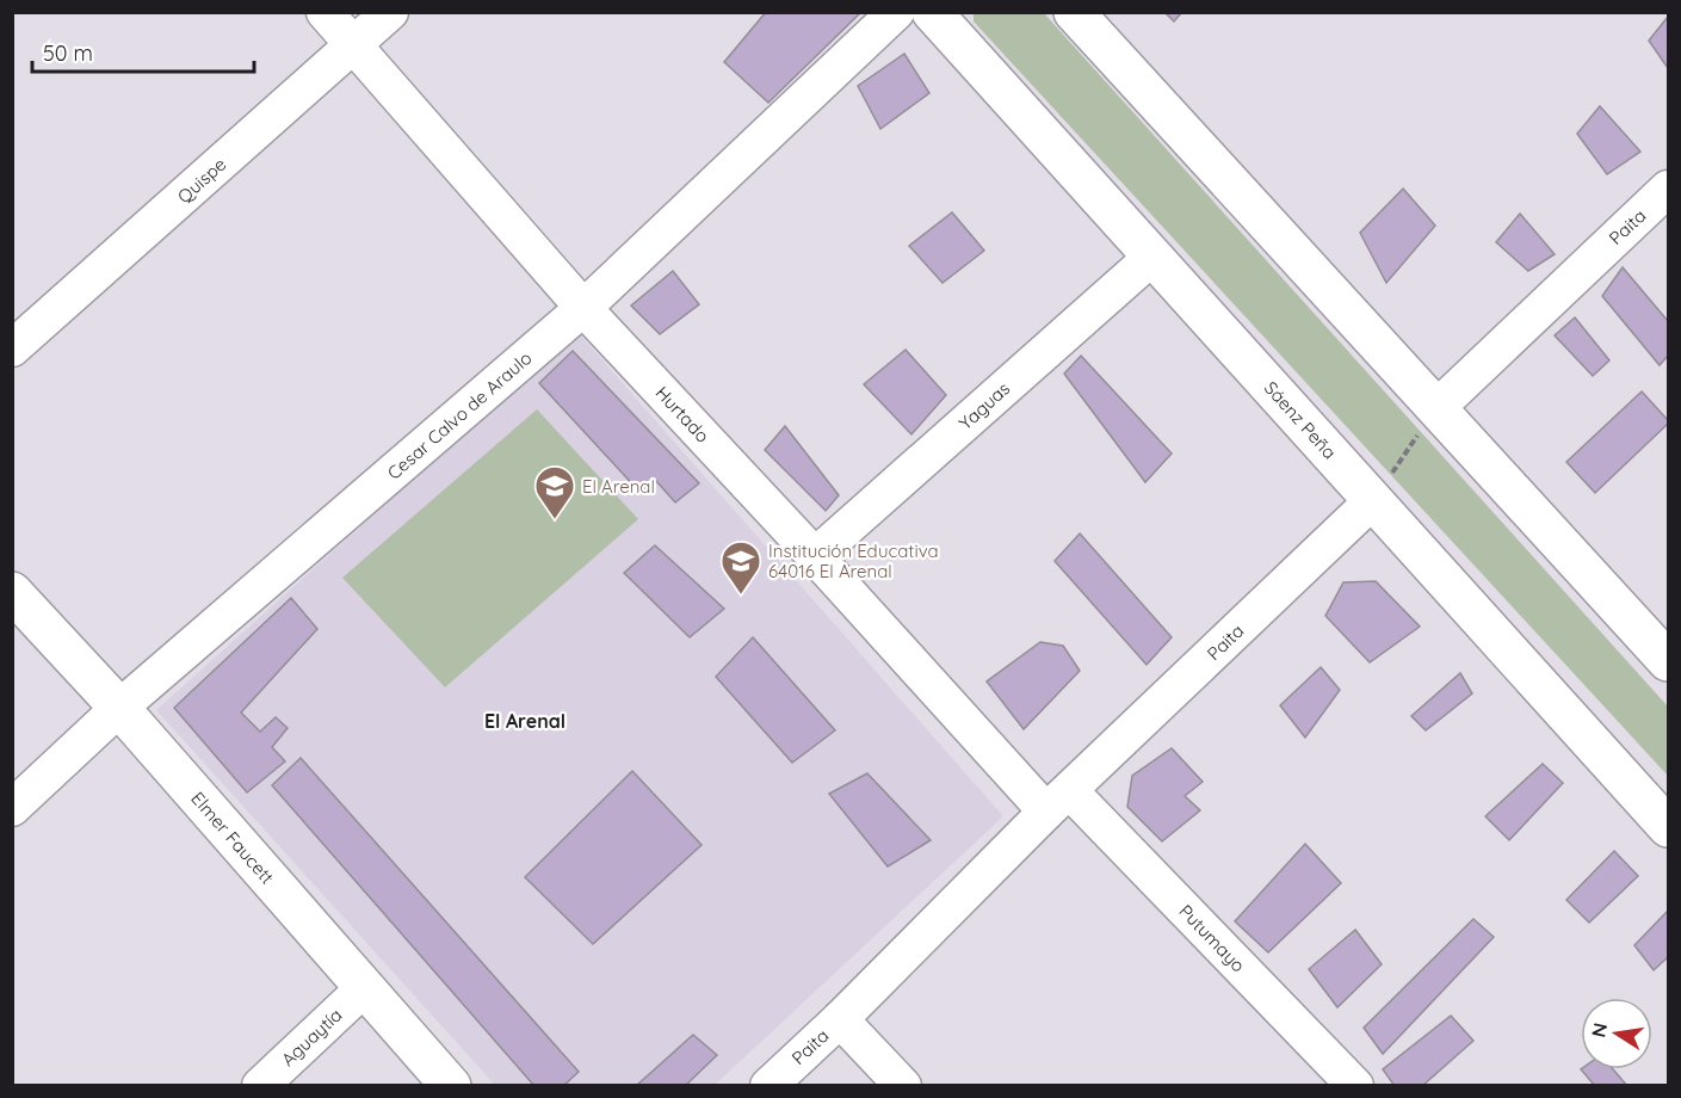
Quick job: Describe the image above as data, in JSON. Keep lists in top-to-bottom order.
{
  "streets": {
    "main road": ["Sáenz Peña", "Elmer Faucett"],
    "street": [
      "Quispe",
      "Paita",
      "Yaguas",
      "Hurtado",
      "Cesar Calvo de Araulo",
      "Putumayo",
      "Aguaytía"
    ]
  },
  "crossings": [
    ["Quispe", "Hurtado"],
    ["Paita", "Hurtado"],
    ["Paita", "Sáenz Peña"],
    ["Paita", "Putumayo"],
    ["Yaguas", "Hurtado"],
    ["Yaguas", "Sáenz Peña"],
    ["Hurtado", "Cesar Calvo de Araulo"],
    ["Hurtado", "Putumayo"],
    ["Cesar Calvo de Araulo", "Elmer Faucett"],
    ["Elmer Faucett", "Aguaytía"]
  ],
  "districts": ["El Arenal"],
  "places": {
    "school or university": ["El Arenal", "Institución Educativa 64016 El Arenal"]
  },
  "scale_bar": "50 m",
  "north": "left"
}
